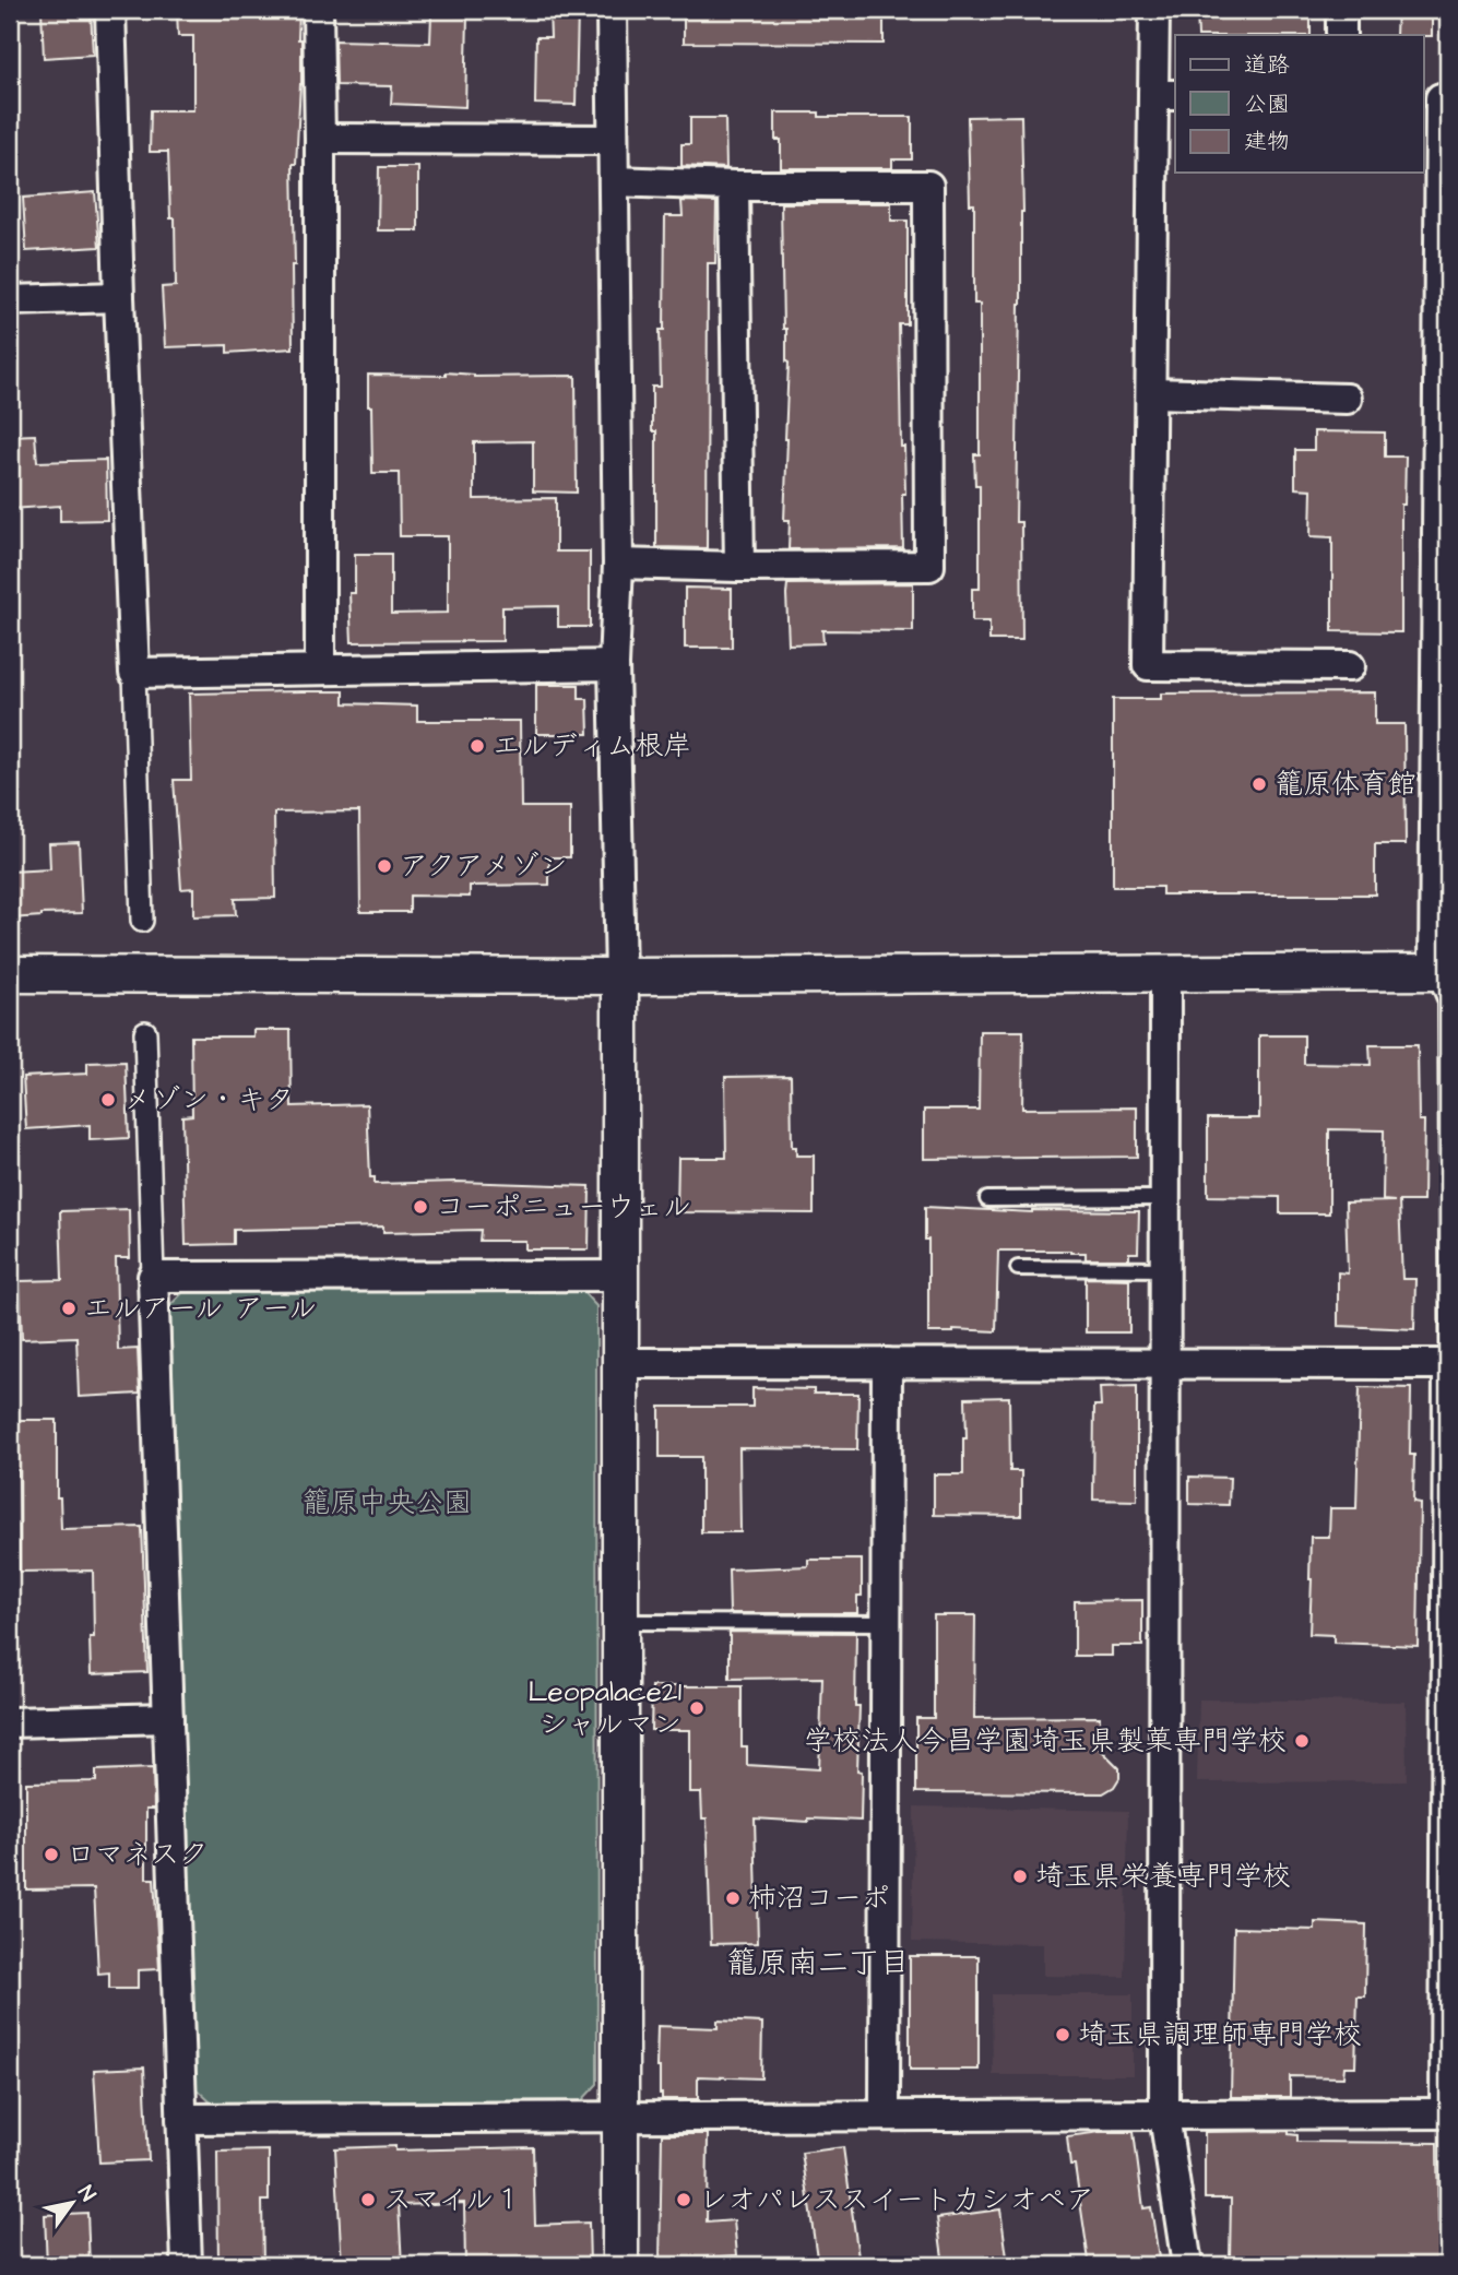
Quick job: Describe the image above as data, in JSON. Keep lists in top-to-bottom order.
{
  "districts": ["籠原南二丁目"],
  "parks": ["籠原中央公園"],
  "places": [
    "エルディム根岸",
    "籠原体育館",
    "アクアメゾン",
    "メゾン・キタ",
    "コーポニューウェル",
    "エルアール アール",
    "Leopalace21 シャルマン",
    "学校法人今昌学園埼玉県製菓専門学校",
    "ロマネスク",
    "埼玉県栄養専門学校",
    "柿沼コーポ",
    "埼玉県調理師専門学校",
    "スマイル１",
    "レオパレススイートカシオペア"
  ],
  "legend": ["道路", "公園", "建物"],
  "north": "top right"
}
